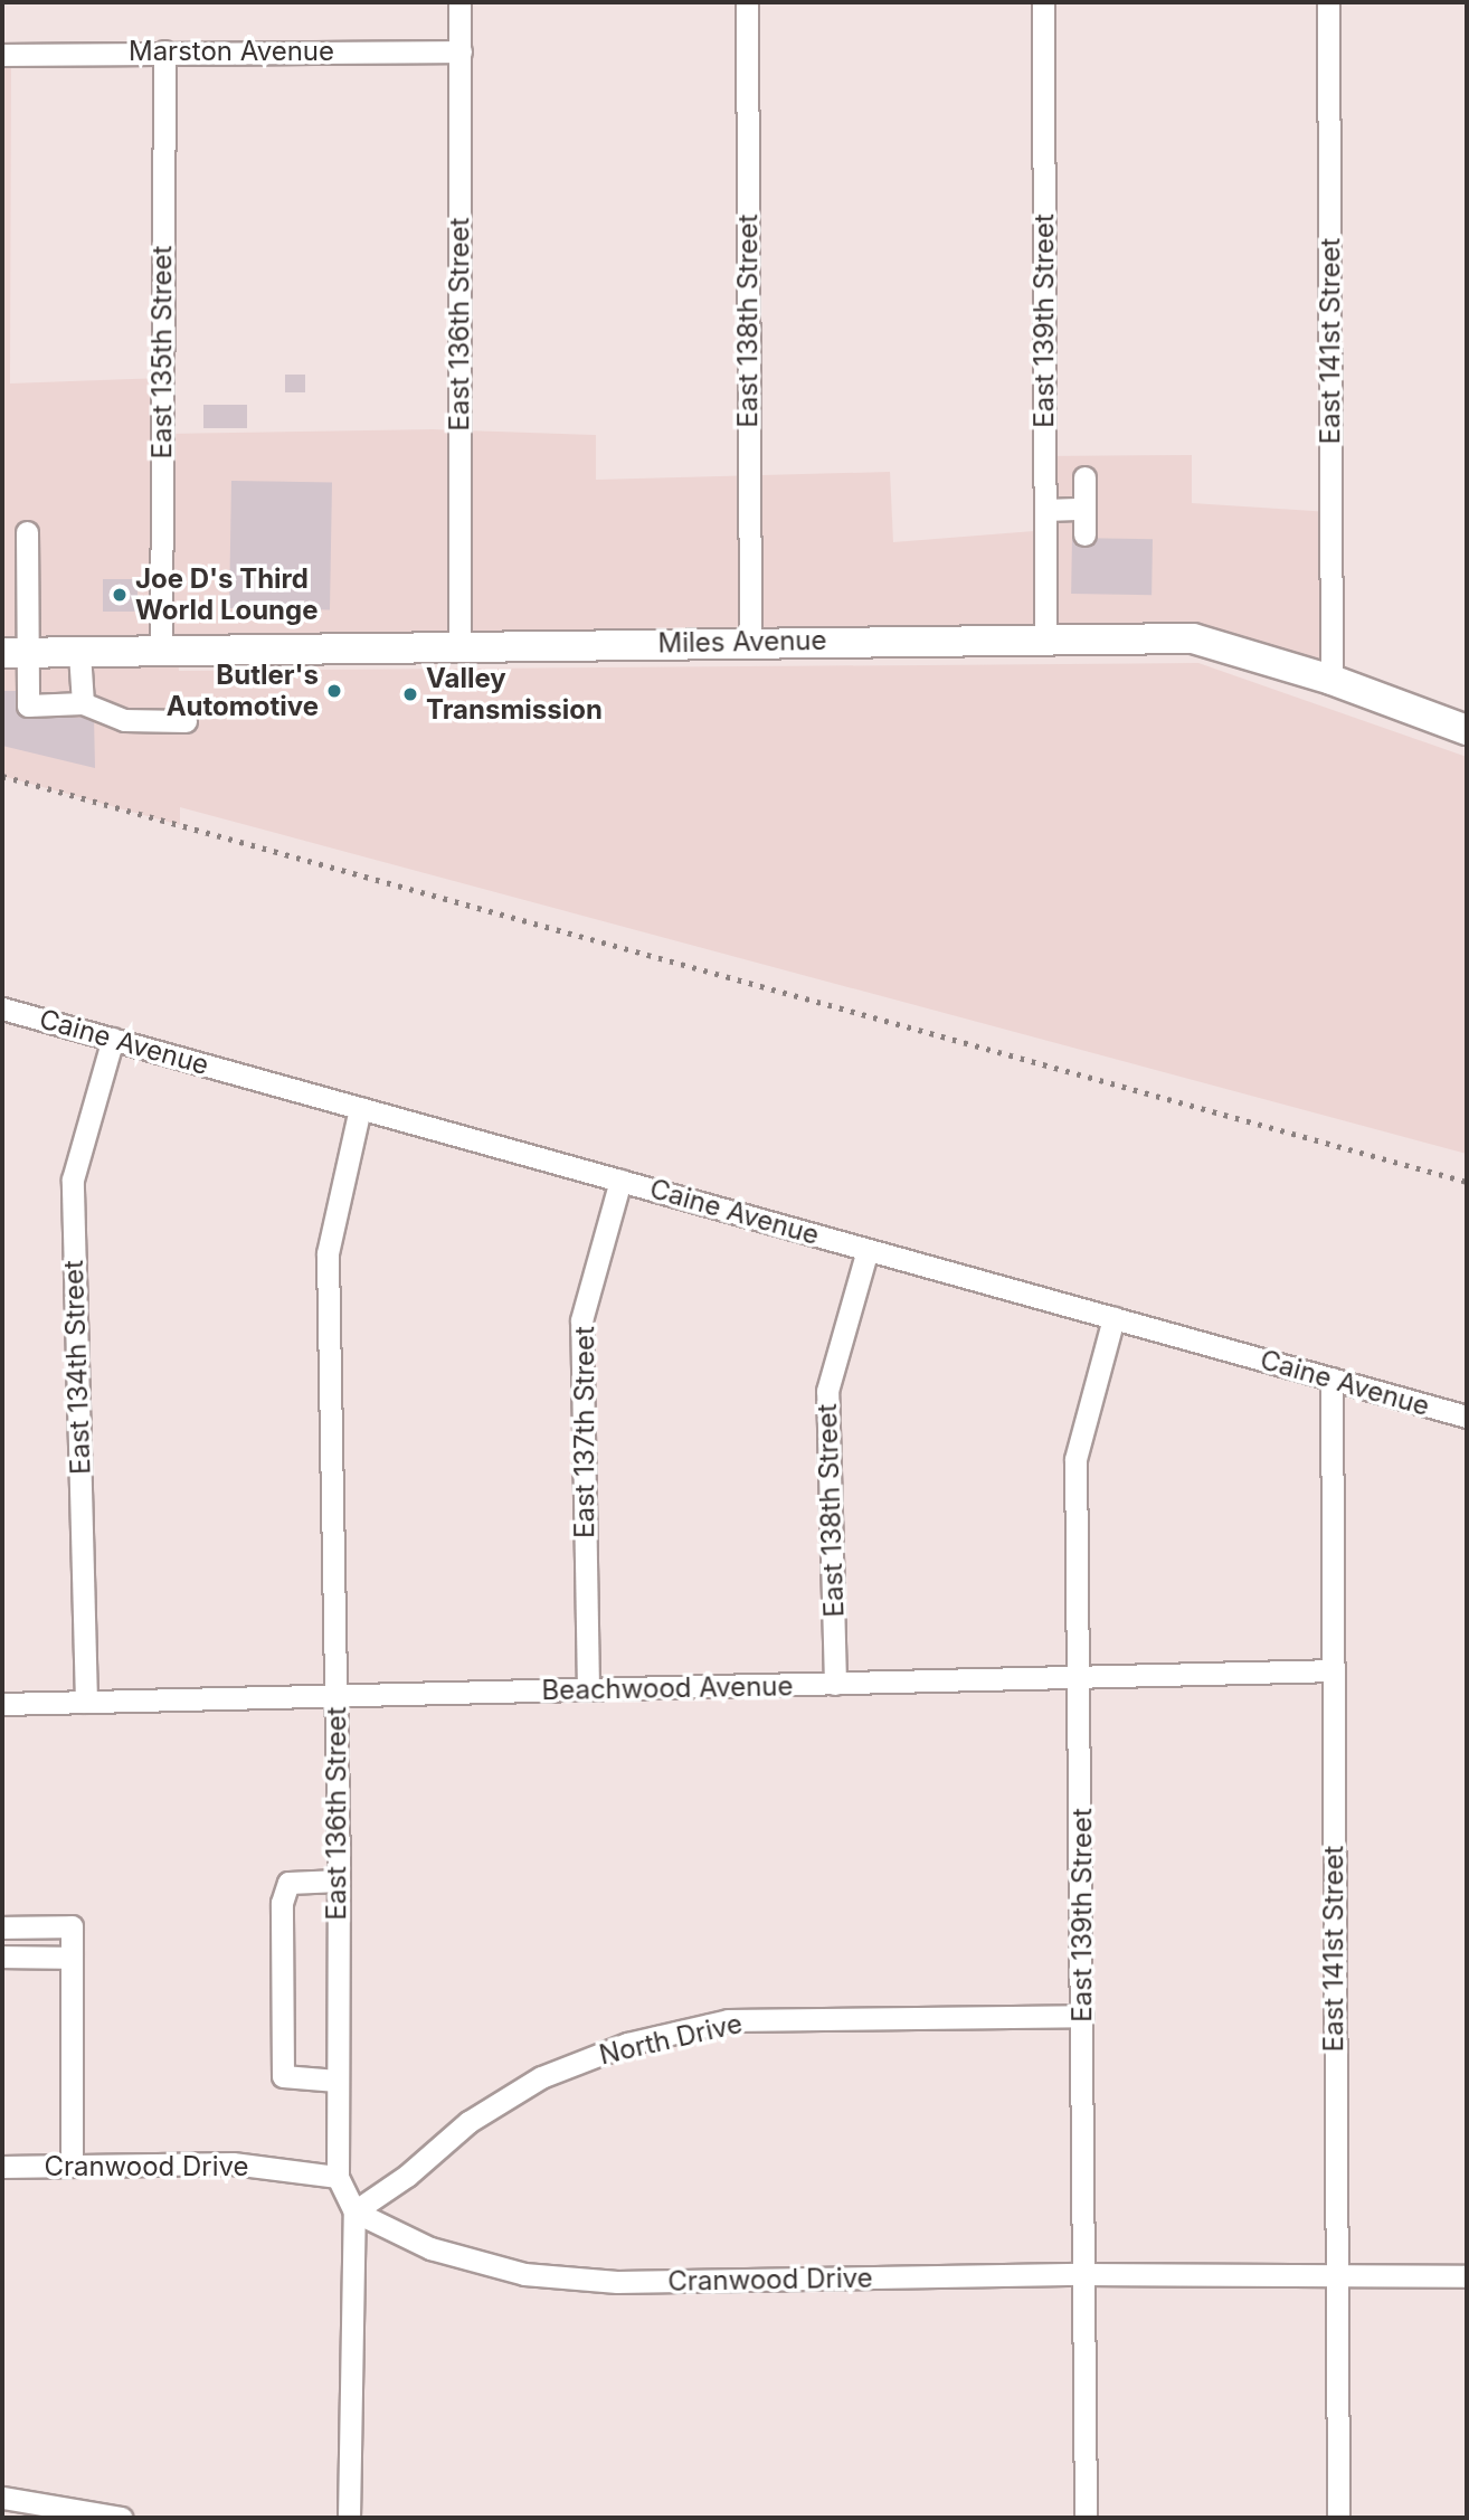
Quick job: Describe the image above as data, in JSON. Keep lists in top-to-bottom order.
{
  "streets": {
    "main road": ["Miles Avenue"],
    "street": [
      "Marston Avenue",
      "East 138th Street",
      "East 139th Street",
      "East 136th Street",
      "East 141st Street",
      "East 135th Street",
      "Caine Avenue",
      "East 134th Street",
      "East 137th Street",
      "Beachwood Avenue",
      "North Drive",
      "Cranwood Drive"
    ]
  },
  "crossings": [
    ["Marston Avenue", "East 136th Street"],
    ["Marston Avenue", "East 135th Street"],
    ["East 138th Street", "Miles Avenue"],
    ["East 138th Street", "Caine Avenue"],
    ["East 138th Street", "Beachwood Avenue"],
    ["East 139th Street", "Miles Avenue"],
    ["East 139th Street", "Caine Avenue"],
    ["East 139th Street", "Beachwood Avenue"],
    ["East 139th Street", "North Drive"],
    ["East 139th Street", "Cranwood Drive"],
    ["East 136th Street", "Miles Avenue"],
    ["East 136th Street", "Caine Avenue"],
    ["East 136th Street", "Beachwood Avenue"],
    ["East 136th Street", "North Drive"],
    ["East 136th Street", "Cranwood Drive"],
    ["East 141st Street", "Miles Avenue"],
    ["East 141st Street", "Caine Avenue"],
    ["East 141st Street", "Beachwood Avenue"],
    ["East 141st Street", "Cranwood Drive"],
    ["East 135th Street", "Miles Avenue"],
    ["Caine Avenue", "East 134th Street"],
    ["Caine Avenue", "East 137th Street"],
    ["East 134th Street", "Beachwood Avenue"],
    ["East 137th Street", "Beachwood Avenue"],
    ["North Drive", "Cranwood Drive"]
  ],
  "places": ["Joe D's Third World Lounge", "Butler's Automotive", "Valley Transmission"]
}
